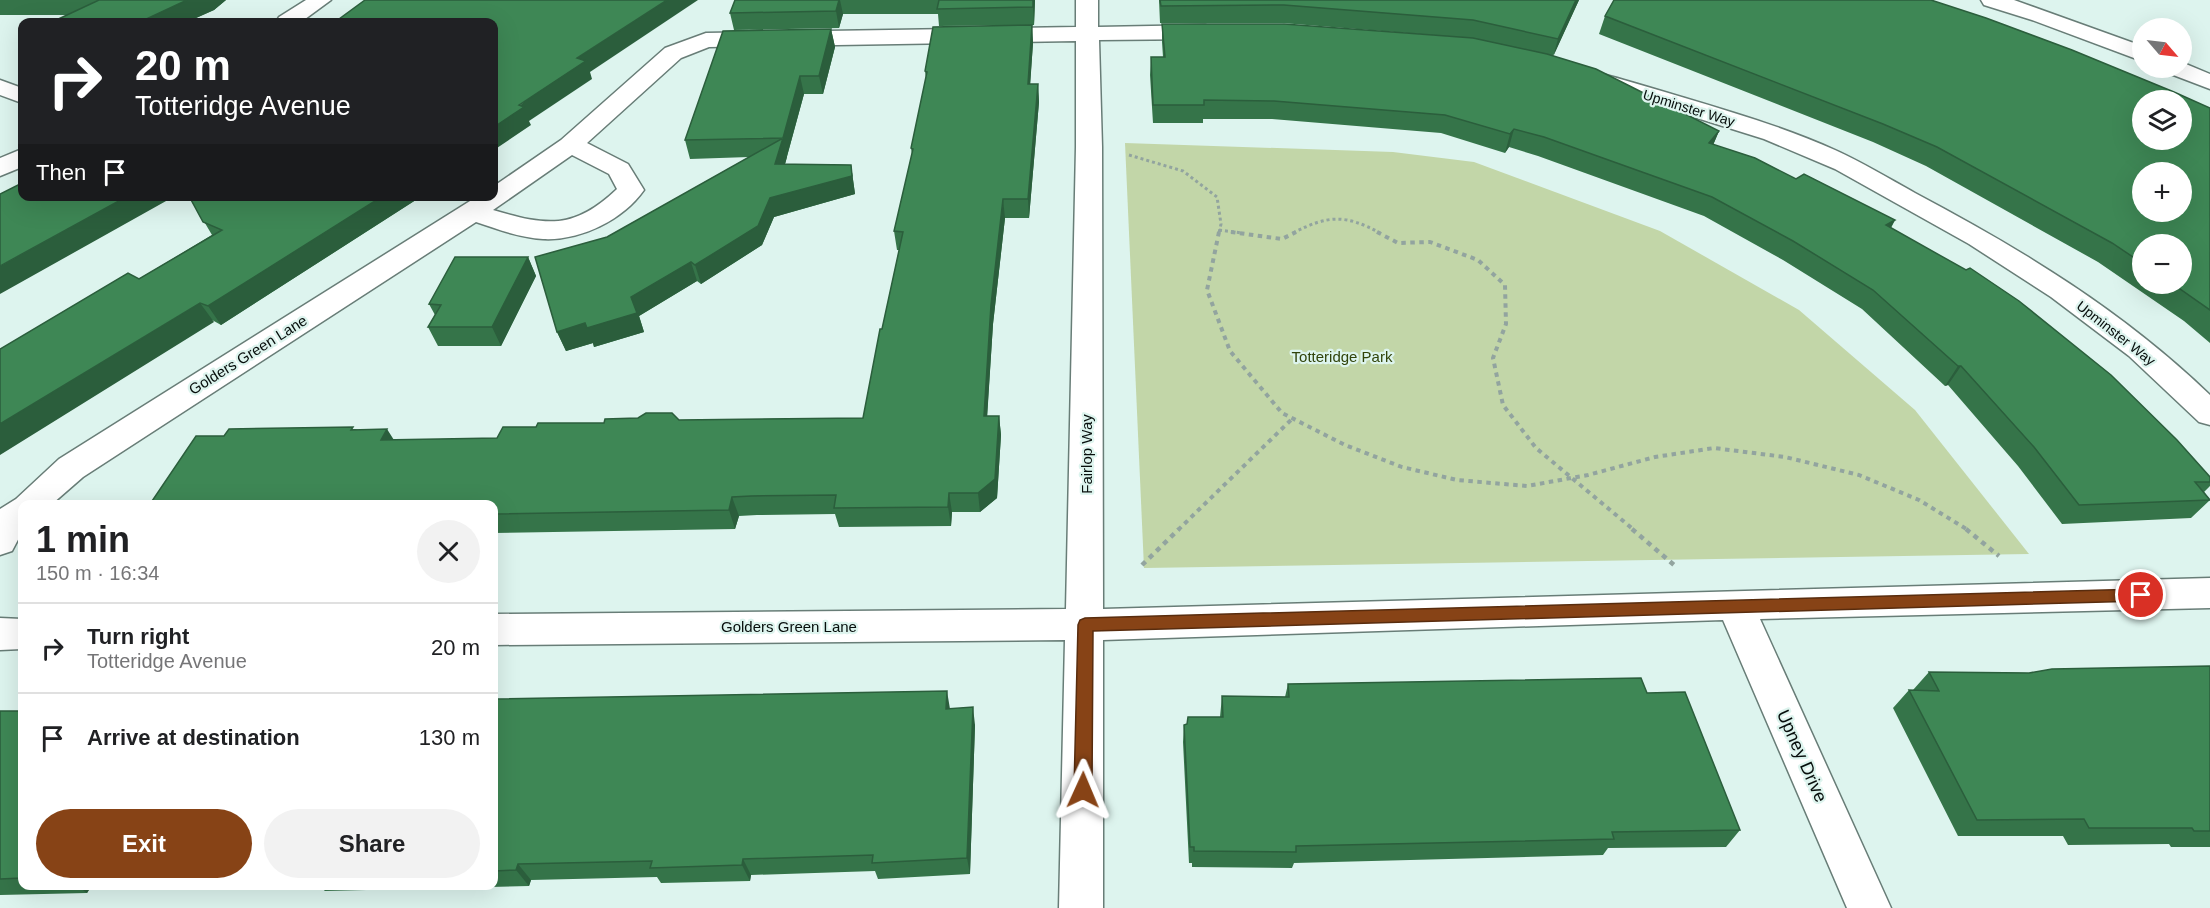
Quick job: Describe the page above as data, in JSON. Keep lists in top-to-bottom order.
{
  "streets": {
    "street": [
      "Upminster Way",
      "Golders Green Lane",
      "Fairlop Way",
      "Upney Drive"
    ]
  },
  "crossings": [
    ["Golders Green Lane", "Fairlop Way"],
    ["Golders Green Lane", "Upney Drive"]
  ],
  "parks": ["Totteridge Park"],
  "north": "bottom right",
  "page": {
    "map_buttons": ["+", "−"],
    "turn": ["20 m", "Totteridge Avenue"],
    "then": "Then",
    "heading": ["1 min", "150 m · 16:34"],
    "list": [
      {
        "name": "Turn right",
        "note": "Totteridge Avenue",
        "value": "20 m"
      },
      {
        "name": "Arrive at destination",
        "value": "130 m"
      }
    ],
    "buttons": ["Exit", "Share"]
  }
}
